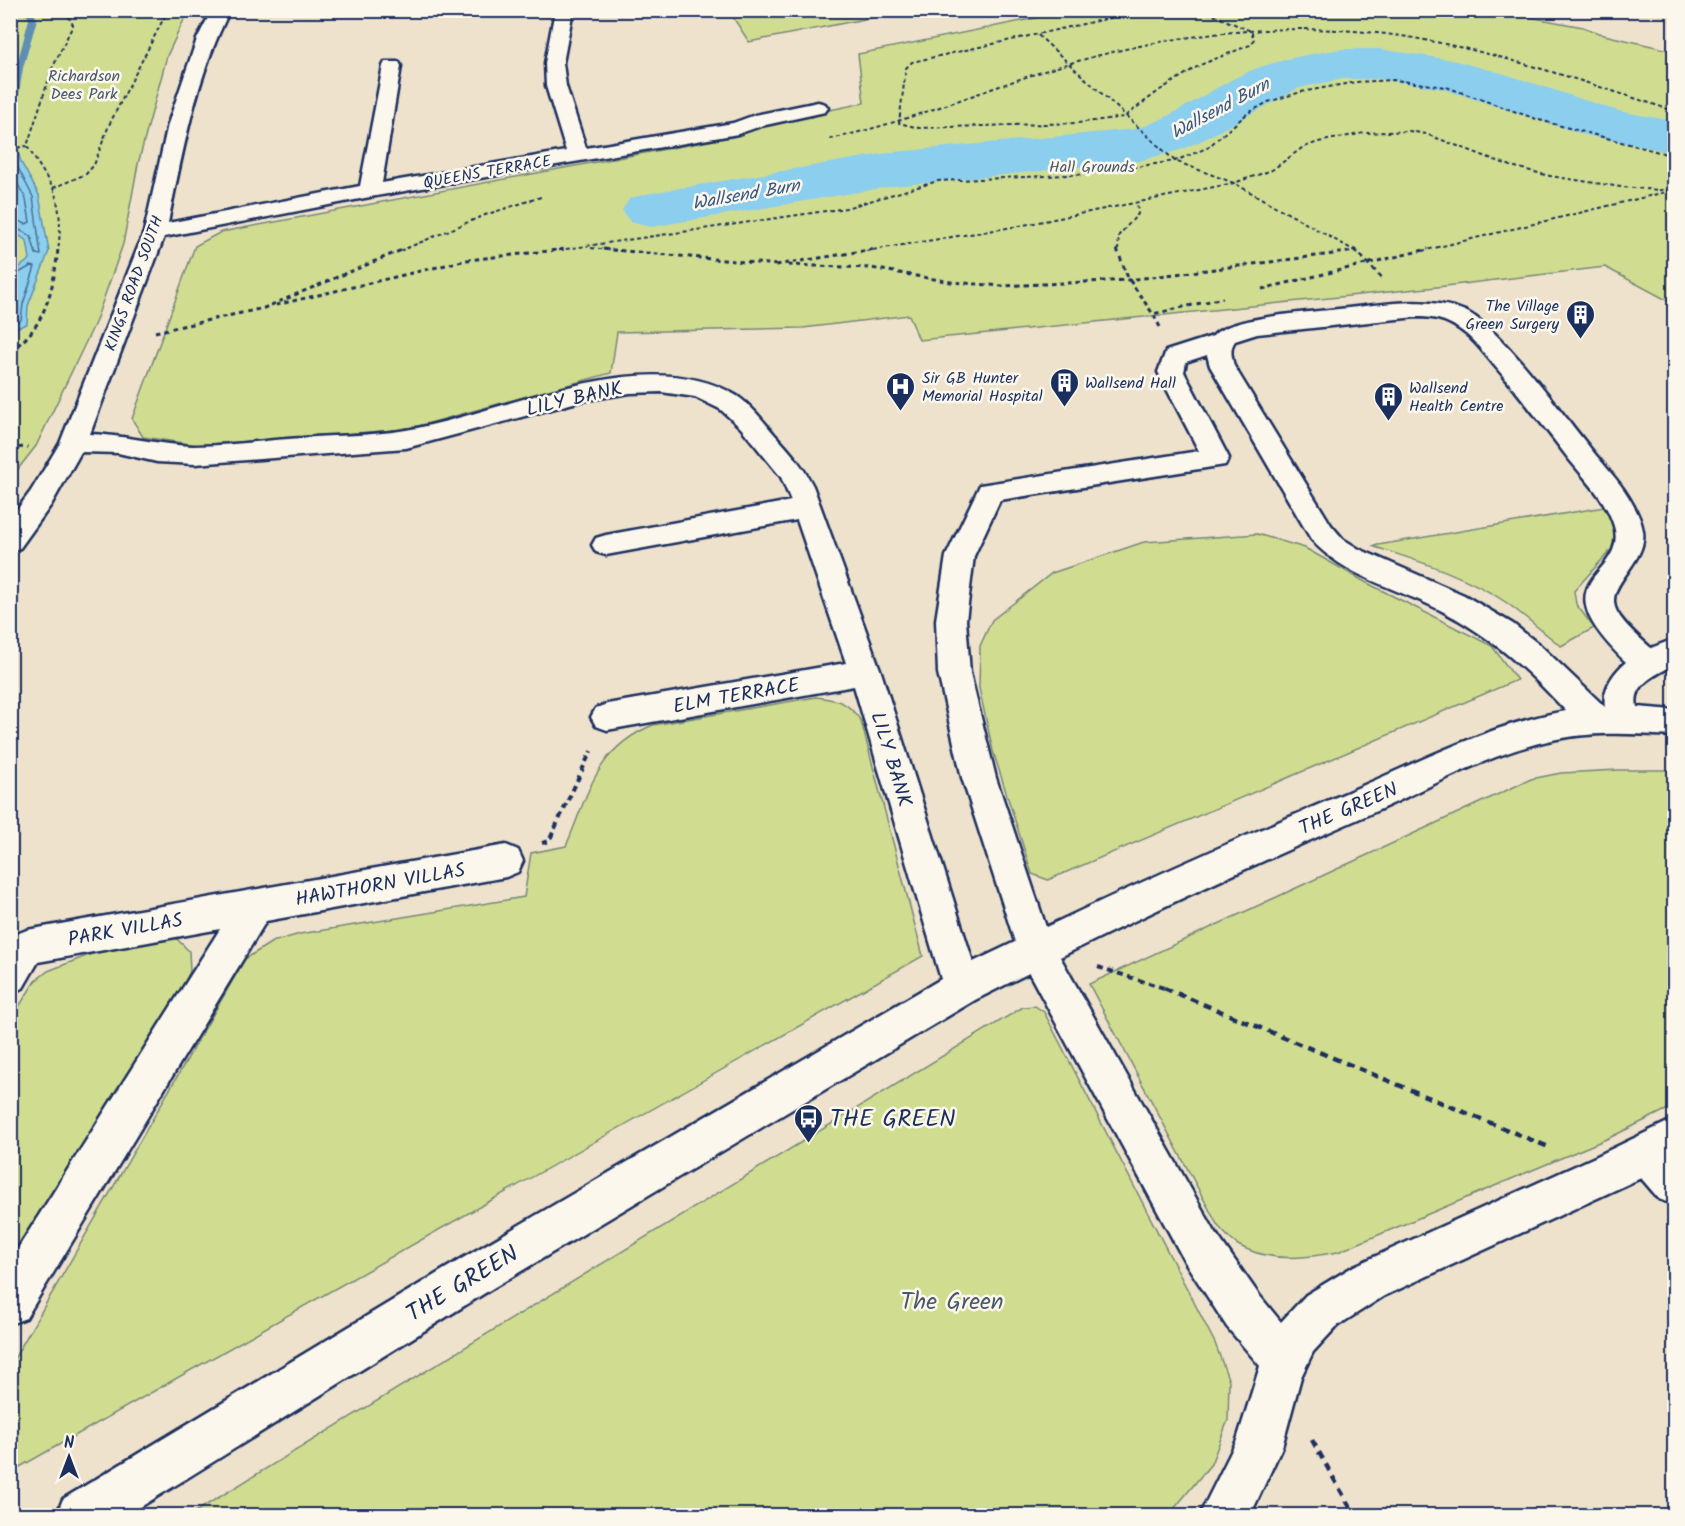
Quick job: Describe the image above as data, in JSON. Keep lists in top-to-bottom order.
{
  "streets": {
    "street": [
      "QUEENS TERRACE",
      "KINGS ROAD SOUTH",
      "LILY BANK",
      "ELM TERRACE",
      "THE GREEN",
      "HAWTHORN VILLAS",
      "PARK VILLAS"
    ]
  },
  "crossings": [
    ["QUEENS TERRACE", "KINGS ROAD SOUTH"],
    ["KINGS ROAD SOUTH", "LILY BANK"],
    ["LILY BANK", "ELM TERRACE"],
    ["LILY BANK", "THE GREEN"],
    ["HAWTHORN VILLAS", "PARK VILLAS"]
  ],
  "water": ["Wallsend Burn"],
  "parks": ["Richardson Dees Park", "Hall Grounds", "The Green"],
  "places": {
    "building": ["The Village Green Surgery", "Wallsend Hall", "Wallsend Health Centre"],
    "hospital": ["Sir GB Hunter Memorial Hospital"],
    "bus stop": ["THE GREEN"]
  },
  "north": "top"
}
